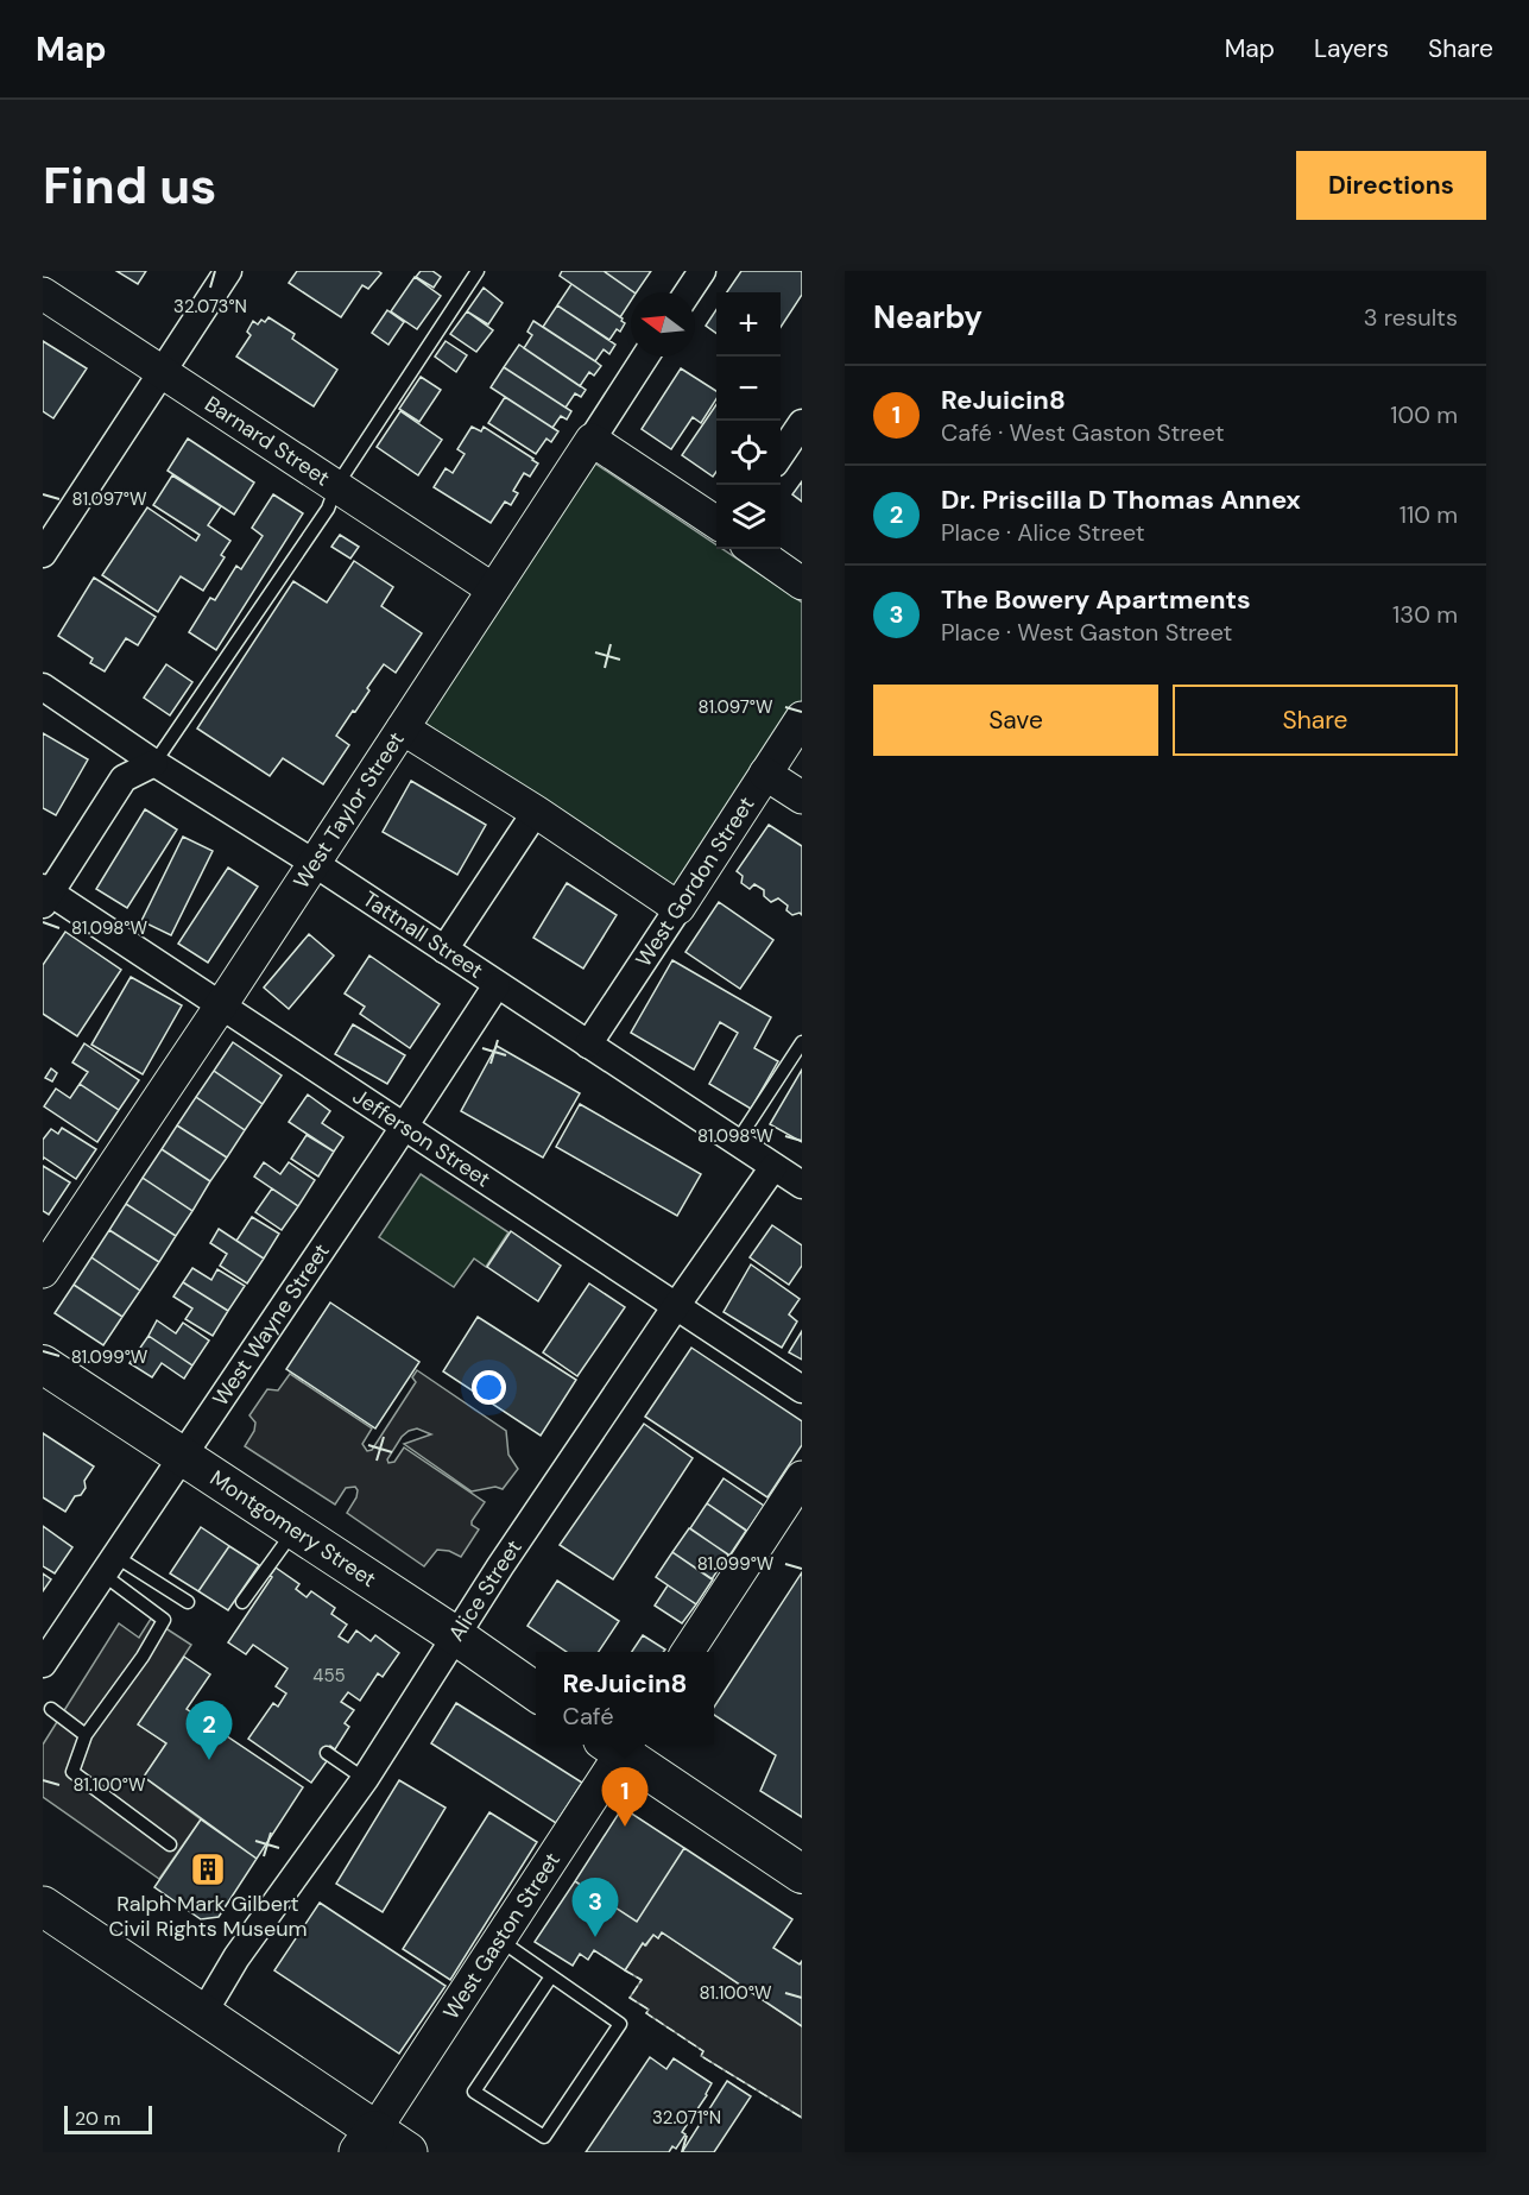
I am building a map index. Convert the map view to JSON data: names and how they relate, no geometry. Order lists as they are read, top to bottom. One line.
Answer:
{"streets":{"main road":["Montgomery Street"],"street":["Barnard Street","West Taylor Street","West Gordon Street","Tattnall Street","Jefferson Street","West Wayne Street","Alice Street","West Gaston Street"]},"crossings":[["Barnard Street","West Taylor Street"],["West Taylor Street","Tattnall Street"],["West Taylor Street","Jefferson Street"],["West Gordon Street","Tattnall Street"],["Tattnall Street","West Wayne Street"],["Tattnall Street","Alice Street"],["Jefferson Street","West Wayne Street"],["Jefferson Street","Alice Street"],["West Wayne Street","Montgomery Street"],["Montgomery Street","Alice Street"]],"places":{"building":["Ralph Mark Gilbert Civil Rights Museum"]},"house_numbers":["455"],"scale_bar":"20 m","north":"left","page":{"header":"Map","nav":["Map","Layers","Share"],"buttons":["Directions",["Save","Share"]],"title":"Find us","heading":["Nearby","3 results"],"map_buttons":["+","−"],"list":[{"mark":"1","name":"ReJuicin8","note":"Café · West Gaston Street","value":"100 m"},{"mark":"2","name":"Dr. Priscilla D Thomas Annex","note":"Place · Alice Street","value":"110 m"},{"mark":"3","name":"The Bowery Apartments","note":"Place · West Gaston Street","value":"130 m"}],"popup":["ReJuicin8","Café"],"pins":["2","1","3"],"scale":"20 m"},"coordinates":["32.073°N","81.097°W","81.098°W","81.099°W","81.100°W","32.071°N"]}
